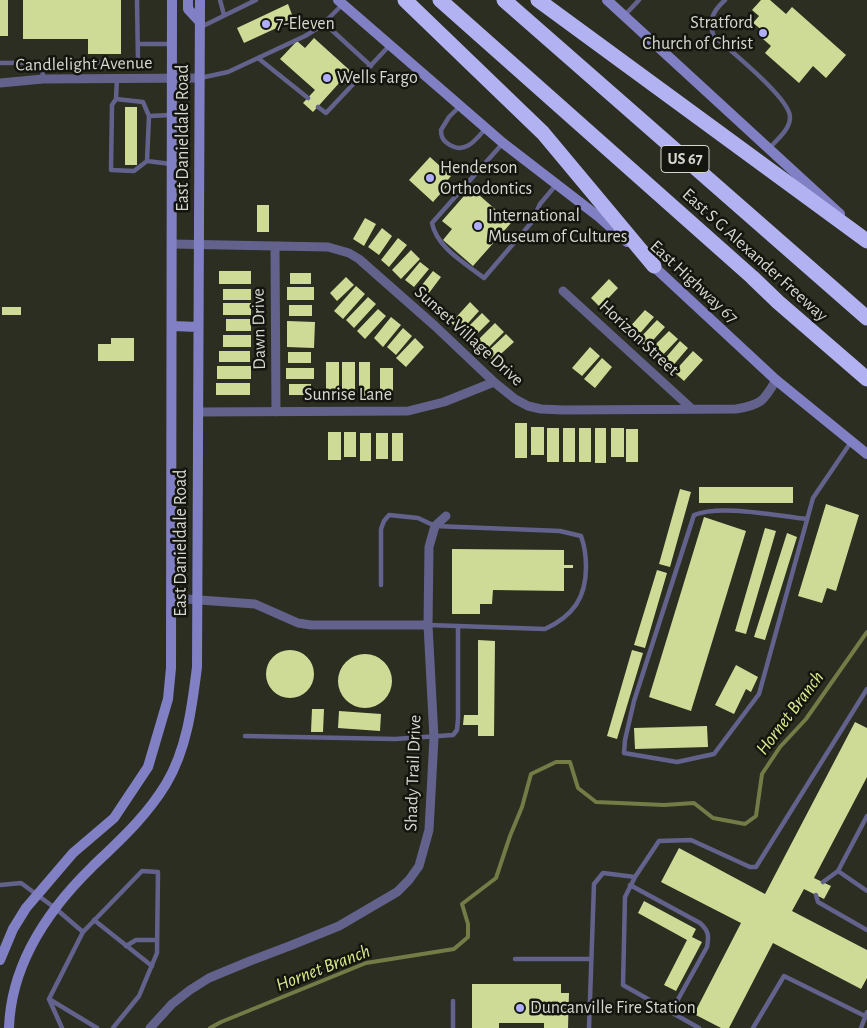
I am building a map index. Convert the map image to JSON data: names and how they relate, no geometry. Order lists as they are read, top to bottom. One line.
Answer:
{"streets":{"highway":["US 67","East S G Alexander Freeway"],"main road":["East Danieldale Road","East Highway 67"],"street":["Candlelight Avenue","Dawn Drive","Sunset Village Drive","Horizon Street","Sunrise Lane","Shady Trail Drive"]},"crossings":[["Candlelight Avenue","East Danieldale Road"],["East Danieldale Road","Sunset Village Drive"],["East Danieldale Road","Sunrise Lane"],["East Highway 67","Sunset Village Drive"],["Dawn Drive","Sunset Village Drive"],["Dawn Drive","Sunrise Lane"],["Sunset Village Drive","Horizon Street"],["Sunset Village Drive","Sunrise Lane"]],"water":["Hornet Branch"],"places":["7-Eleven","Stratford Church of Christ","Wells Fargo","Henderson Orthodontics","International Museum of Cultures","Duncanville Fire Station"]}
